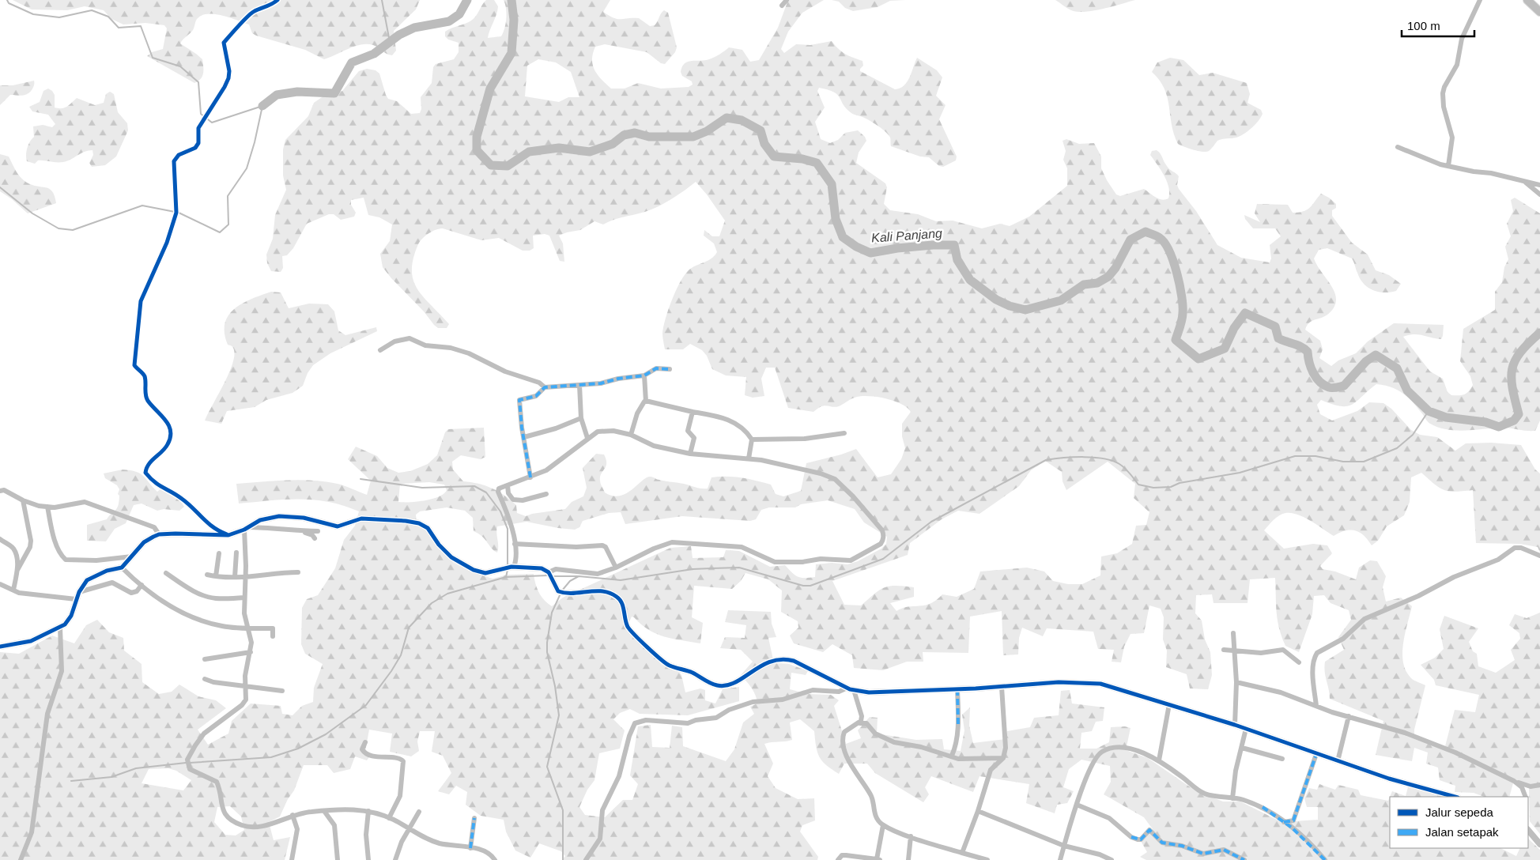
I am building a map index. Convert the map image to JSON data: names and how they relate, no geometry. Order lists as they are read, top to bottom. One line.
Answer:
{"water":["Kali Panjang"],"legend":["Jalur sepeda","Jalan setapak"],"scale_bar":"100 m"}
